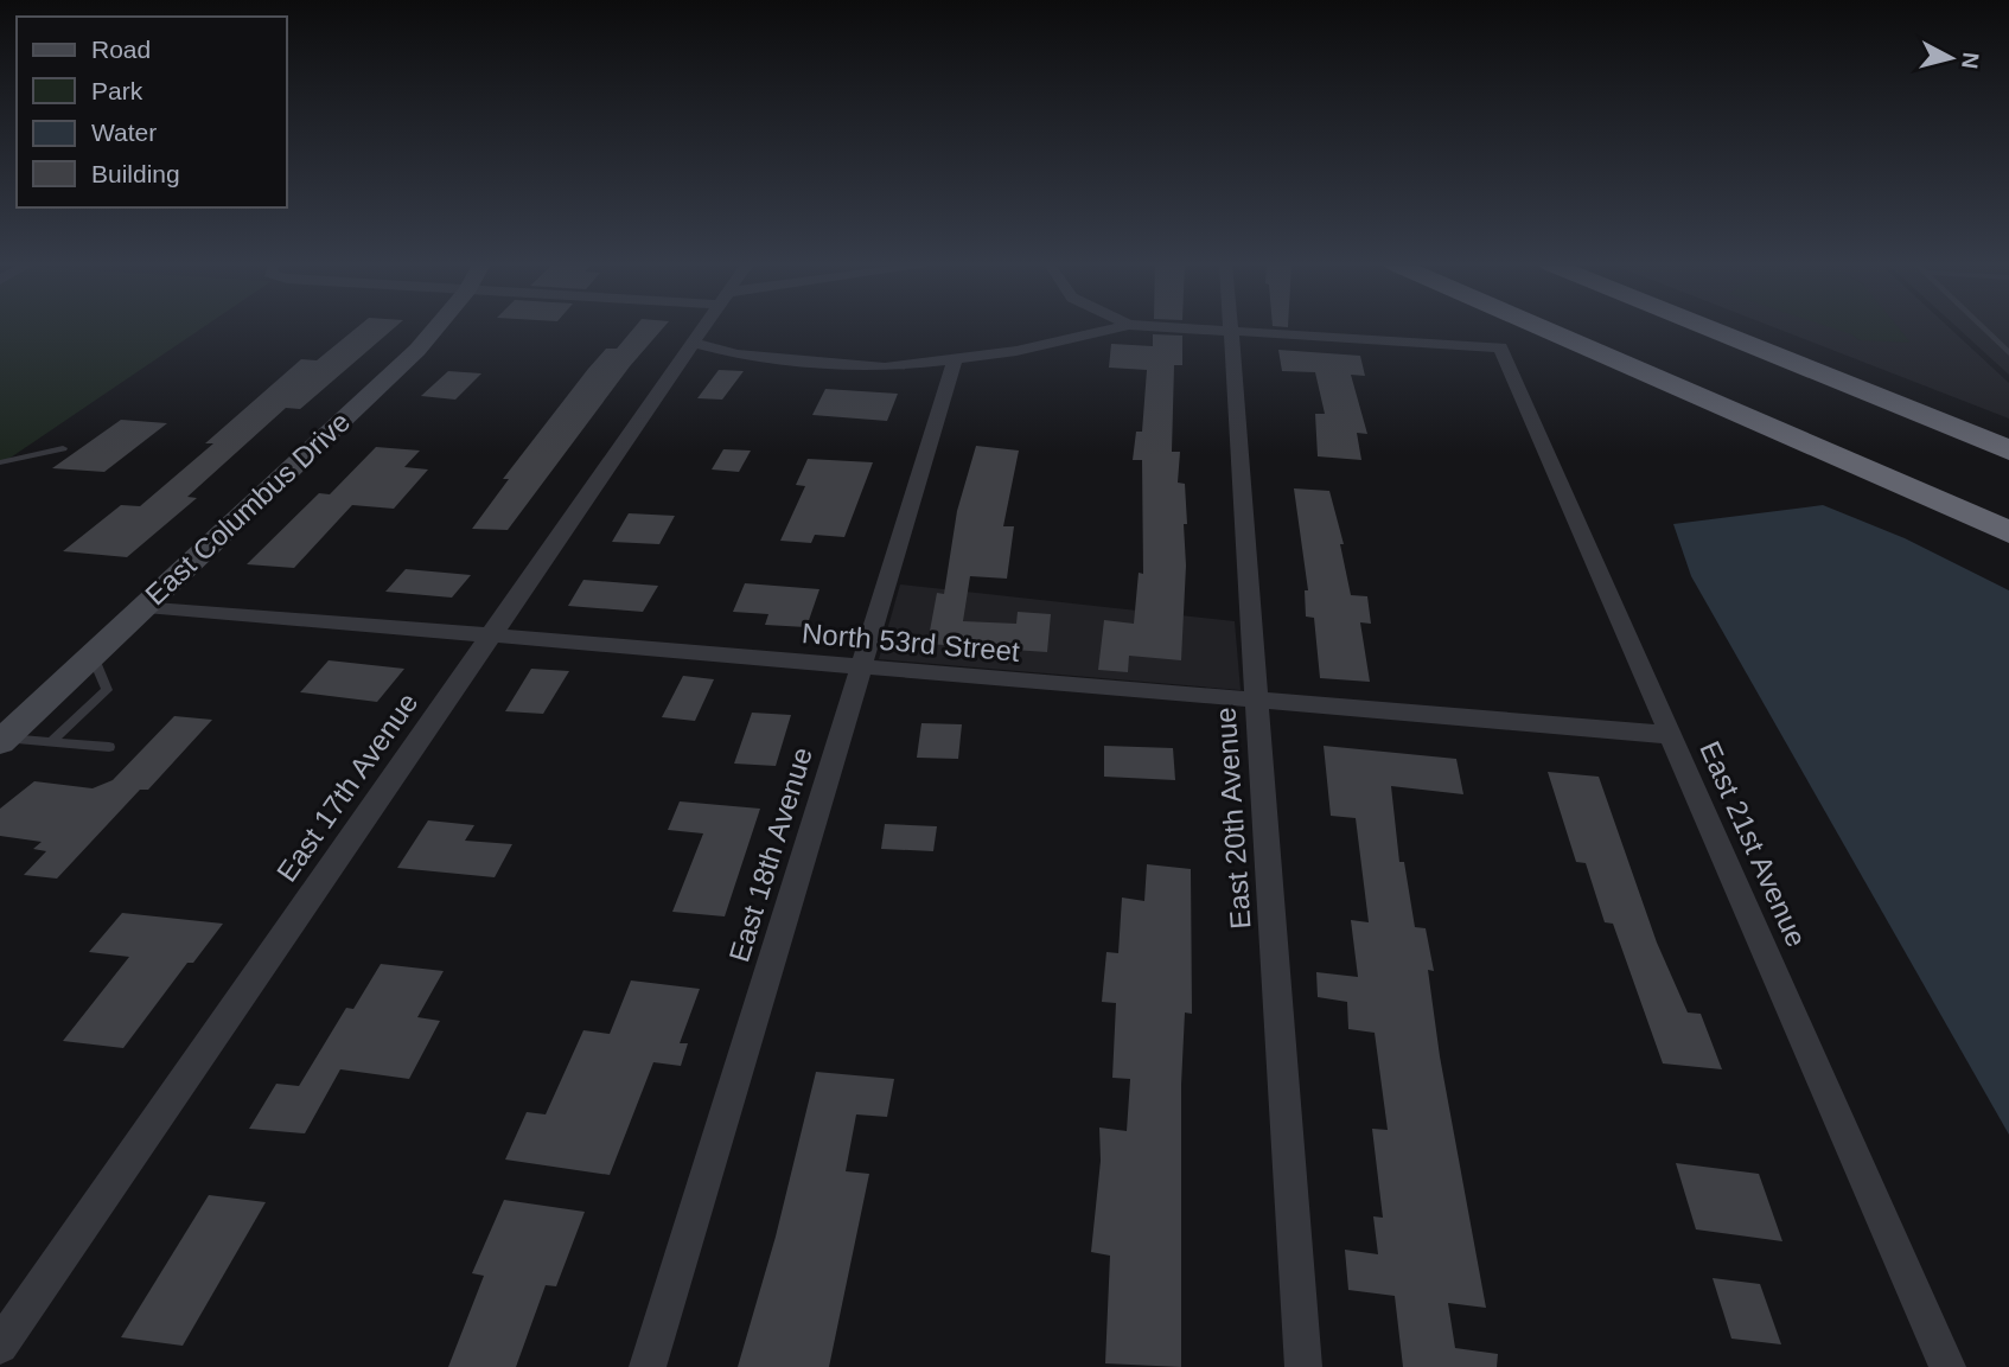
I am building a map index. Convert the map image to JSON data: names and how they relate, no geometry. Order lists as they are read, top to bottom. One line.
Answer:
{"streets":{"main road":["East Columbus Drive"],"street":["North 53rd Street","East 17th Avenue","East 20th Avenue","East 21st Avenue","East 18th Avenue"]},"crossings":[["East Columbus Drive","North 53rd Street"],["North 53rd Street","East 17th Avenue"],["North 53rd Street","East 20th Avenue"],["North 53rd Street","East 21st Avenue"],["North 53rd Street","East 18th Avenue"],["East 20th Avenue","East 21st Avenue"]],"legend":["Road","Park","Water","Building"],"north":"right"}
